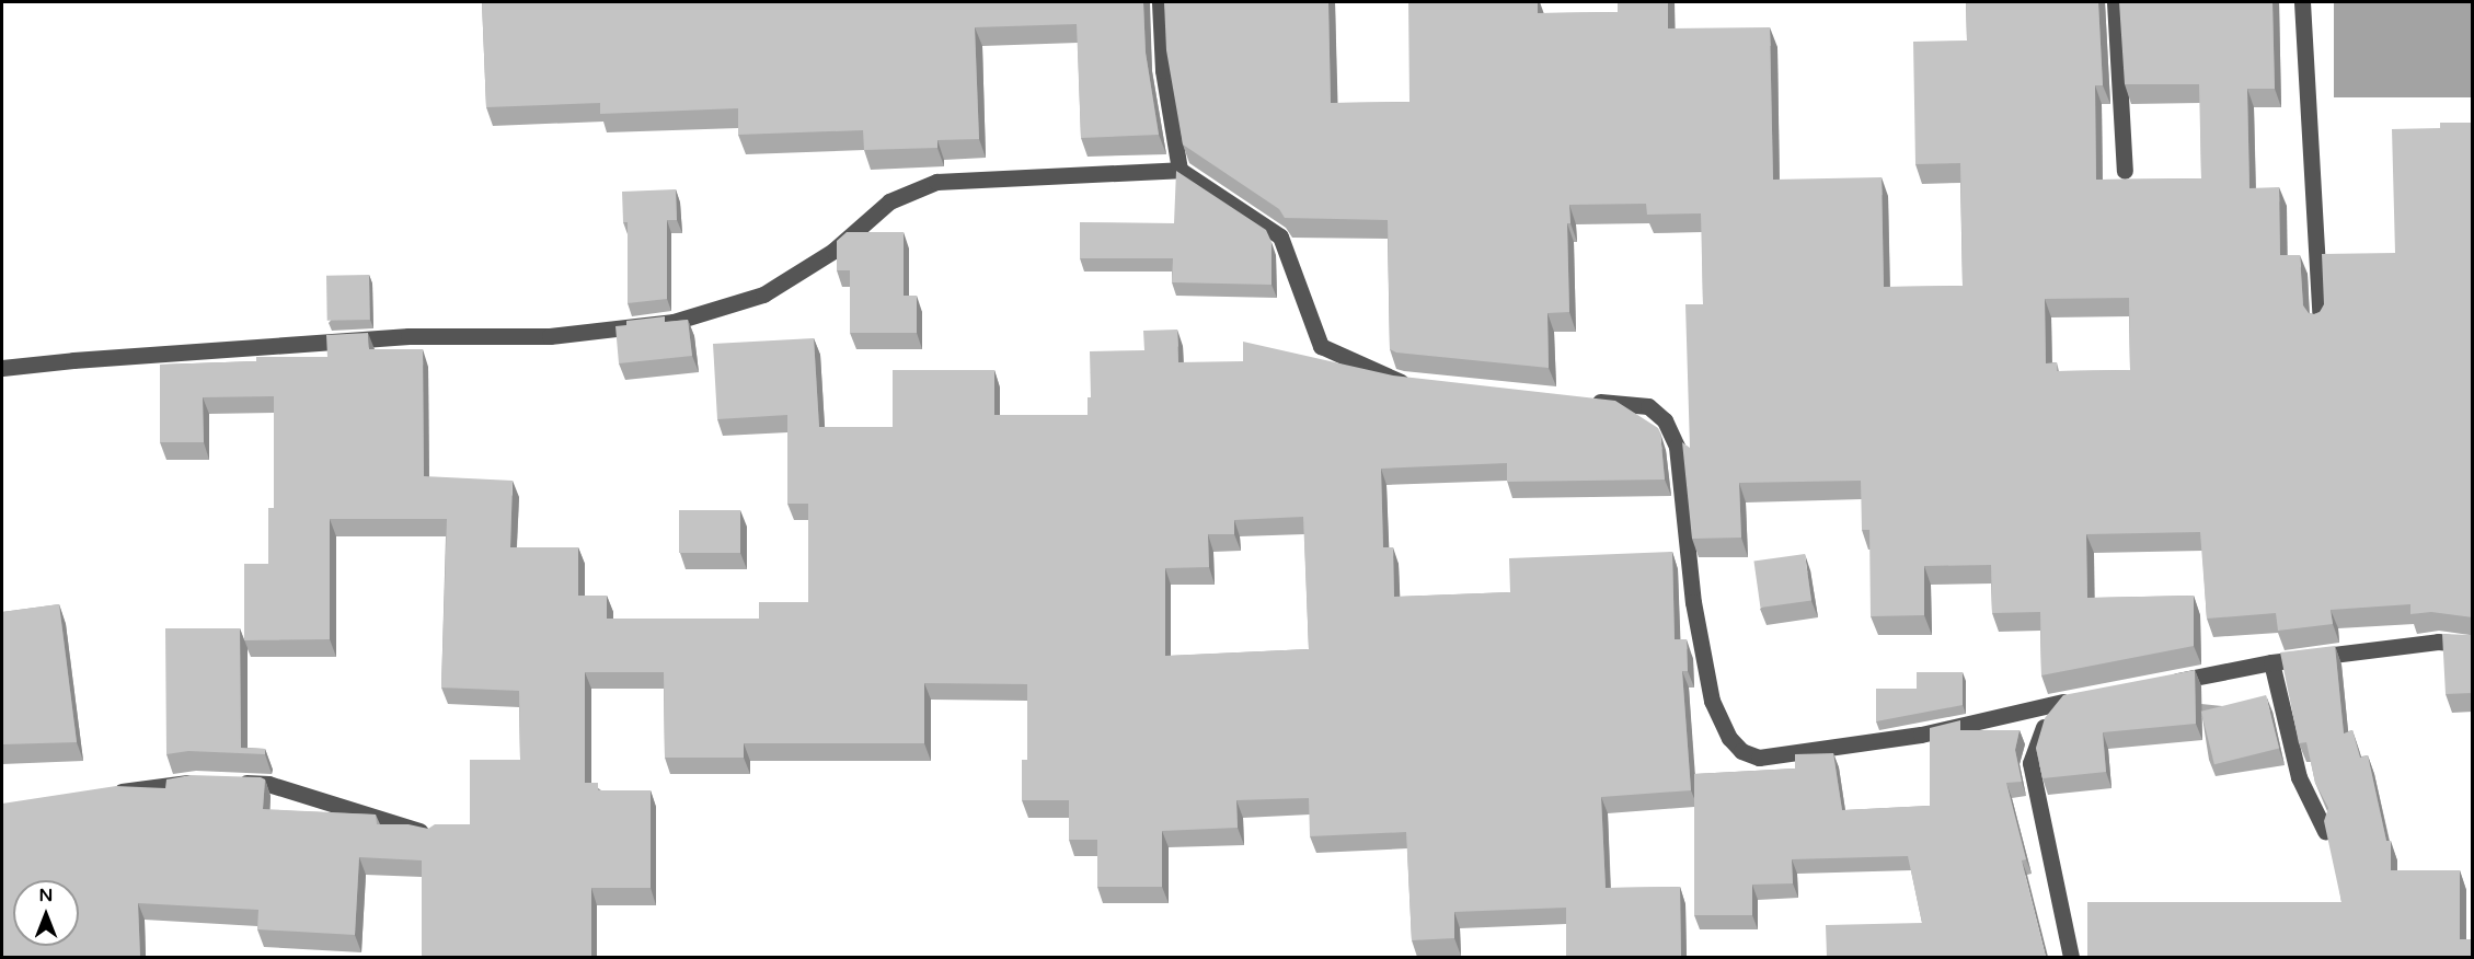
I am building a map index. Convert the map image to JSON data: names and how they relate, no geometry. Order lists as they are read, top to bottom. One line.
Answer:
{"north":"top"}
